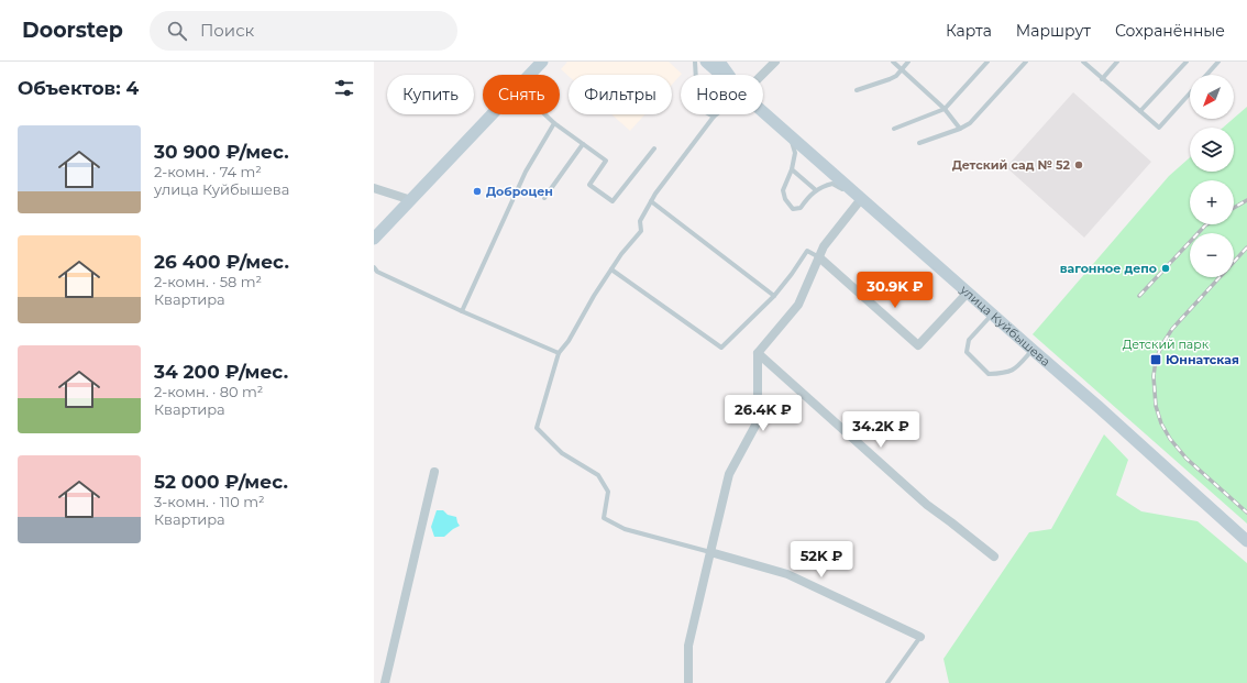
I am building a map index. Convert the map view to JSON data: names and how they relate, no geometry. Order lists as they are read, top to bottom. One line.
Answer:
{"streets":{"main road":["улица Куйбышева"]},"parks":["Детский парк"],"places":{"other":["Детский сад № 52","Доброцен","вагонное депо"],"transit":["Юннатская"]},"north":"bottom left","page":{"header":"Doorstep","search":"Поиск","nav":["Карта","Маршрут","Сохранённые"],"heading":"Объектов: 4","map_buttons":["+","−"],"chip":["Купить","Снять","Фильтры","Новое"],"list":[{"name":"30 900 ₽/мес.","note":"2-комн. · 74 m² · улица Куйбышева"},{"name":"26 400 ₽/мес.","note":"2-комн. · 58 m² · Квартира"},{"name":"34 200 ₽/мес.","note":"2-комн. · 80 m² · Квартира"},{"name":"52 000 ₽/мес.","note":"3-комн. · 110 m² · Квартира"}],"price":["30.9K ₽","26.4K ₽","34.2K ₽","52K ₽"]}}
